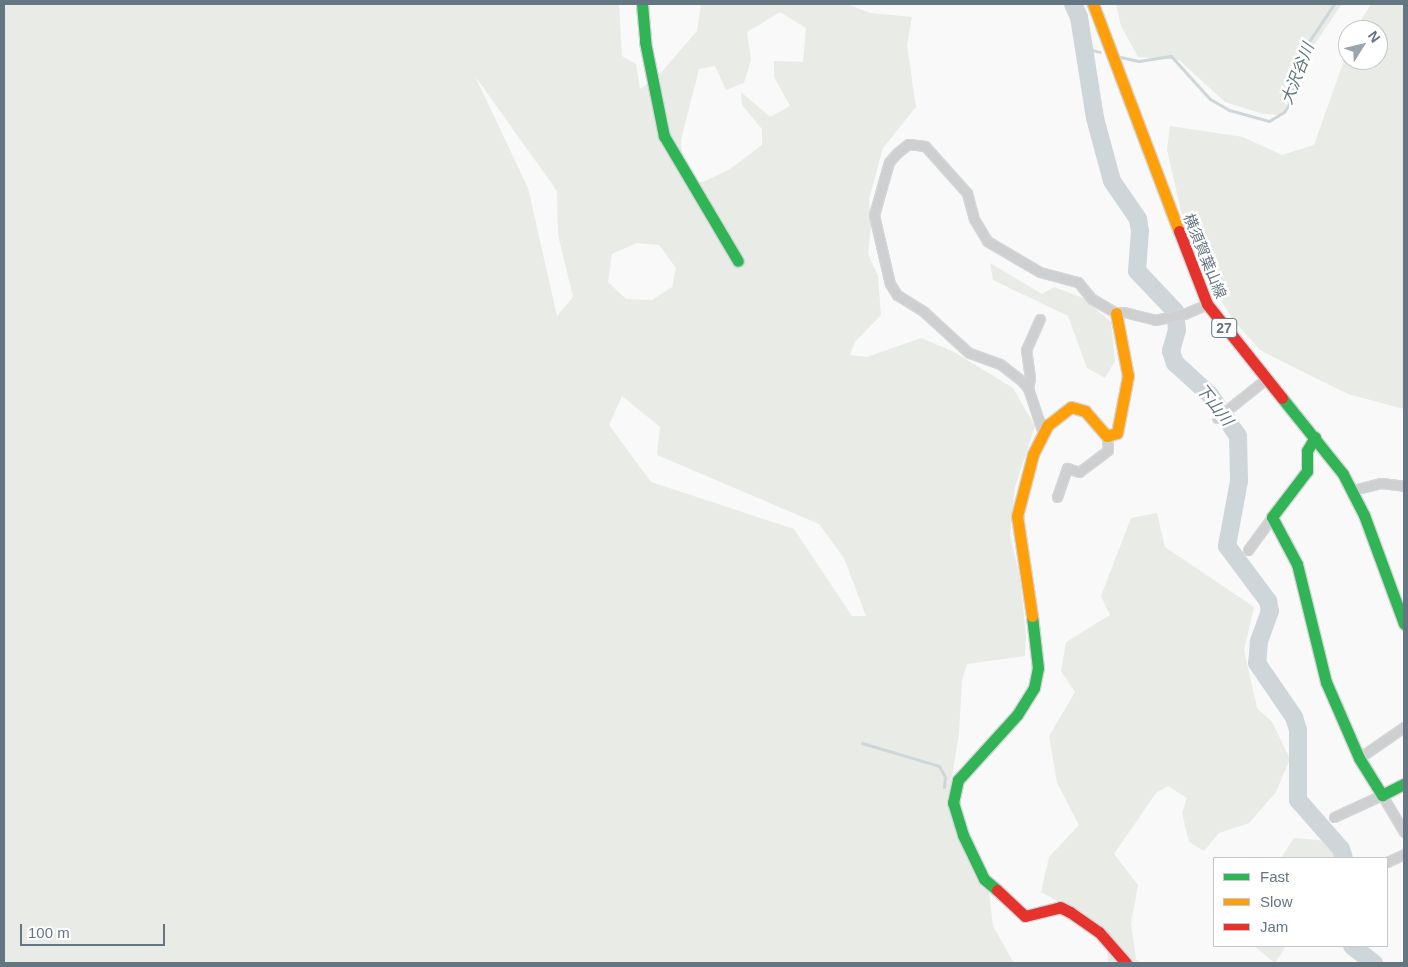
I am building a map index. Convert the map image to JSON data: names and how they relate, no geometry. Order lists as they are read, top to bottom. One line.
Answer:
{"streets":{"street":["横須賀葉山線","27"]},"water":["大沢谷川","下山川"],"legend":["Fast","Slow","Jam"],"scale_bar":"100 m","north":"top right"}
